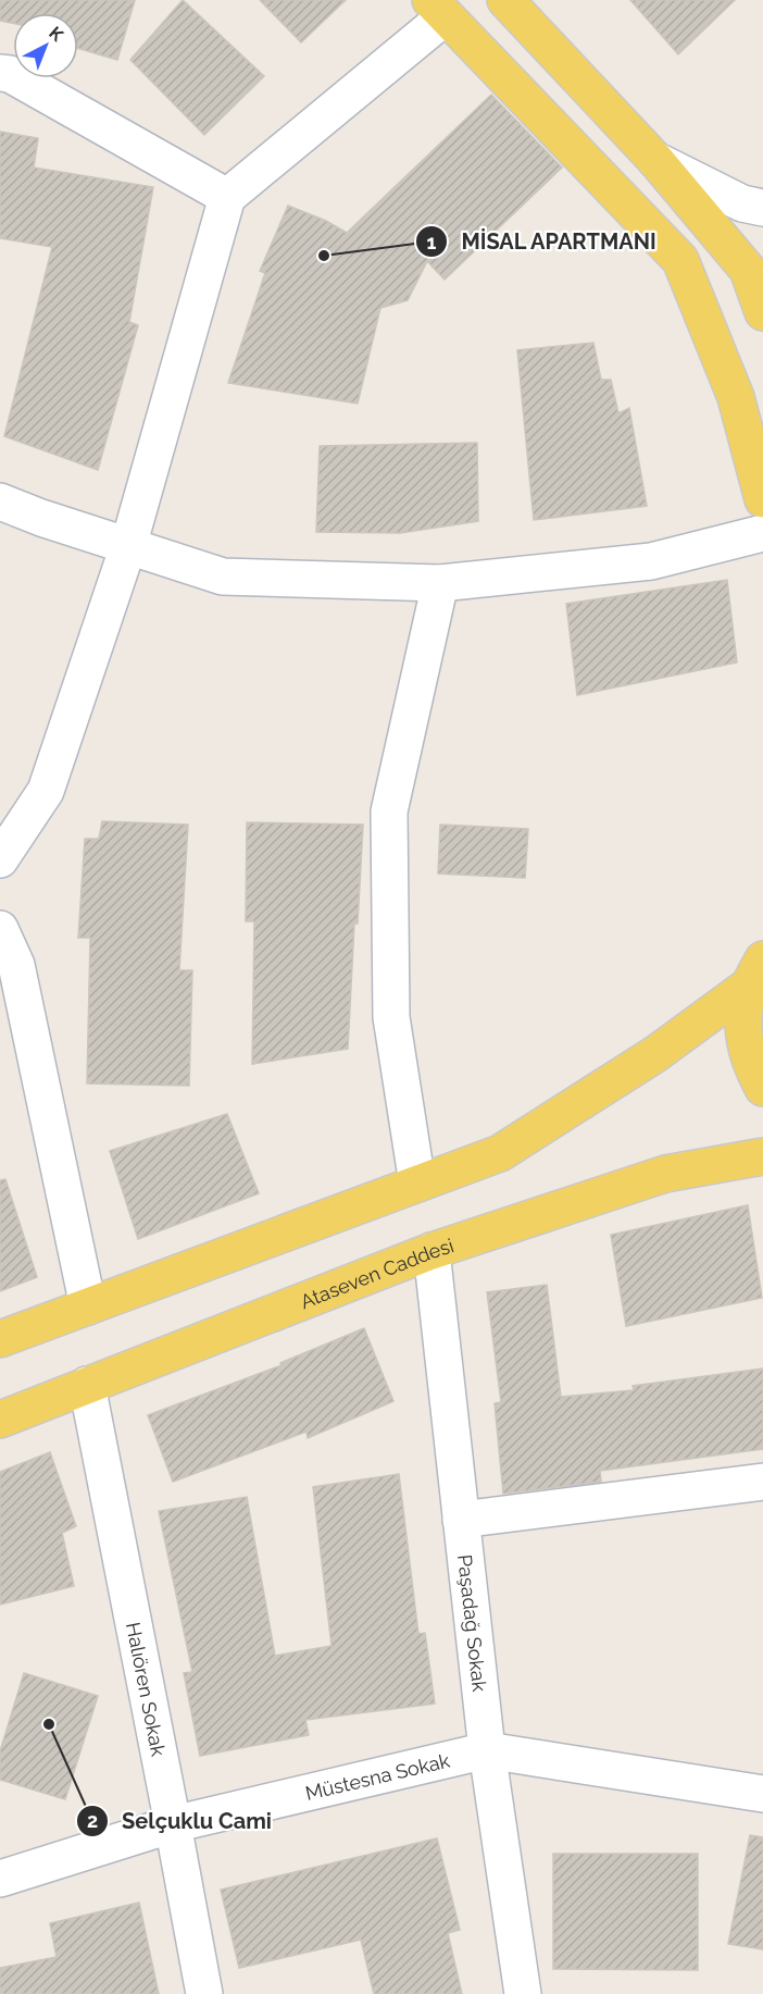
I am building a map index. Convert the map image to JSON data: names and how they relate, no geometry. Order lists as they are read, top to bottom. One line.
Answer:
{"streets":{"main road":["Ataseven Caddesi"],"street":["Paşadağ Sokak","Halıören Sokak","Müstesna Sokak"]},"crossings":[["Ataseven Caddesi","Paşadağ Sokak"],["Ataseven Caddesi","Halıören Sokak"],["Paşadağ Sokak","Müstesna Sokak"],["Halıören Sokak","Müstesna Sokak"]],"places":["MİSAL APARTMANI","Selçuklu Cami"],"north":"top right"}
